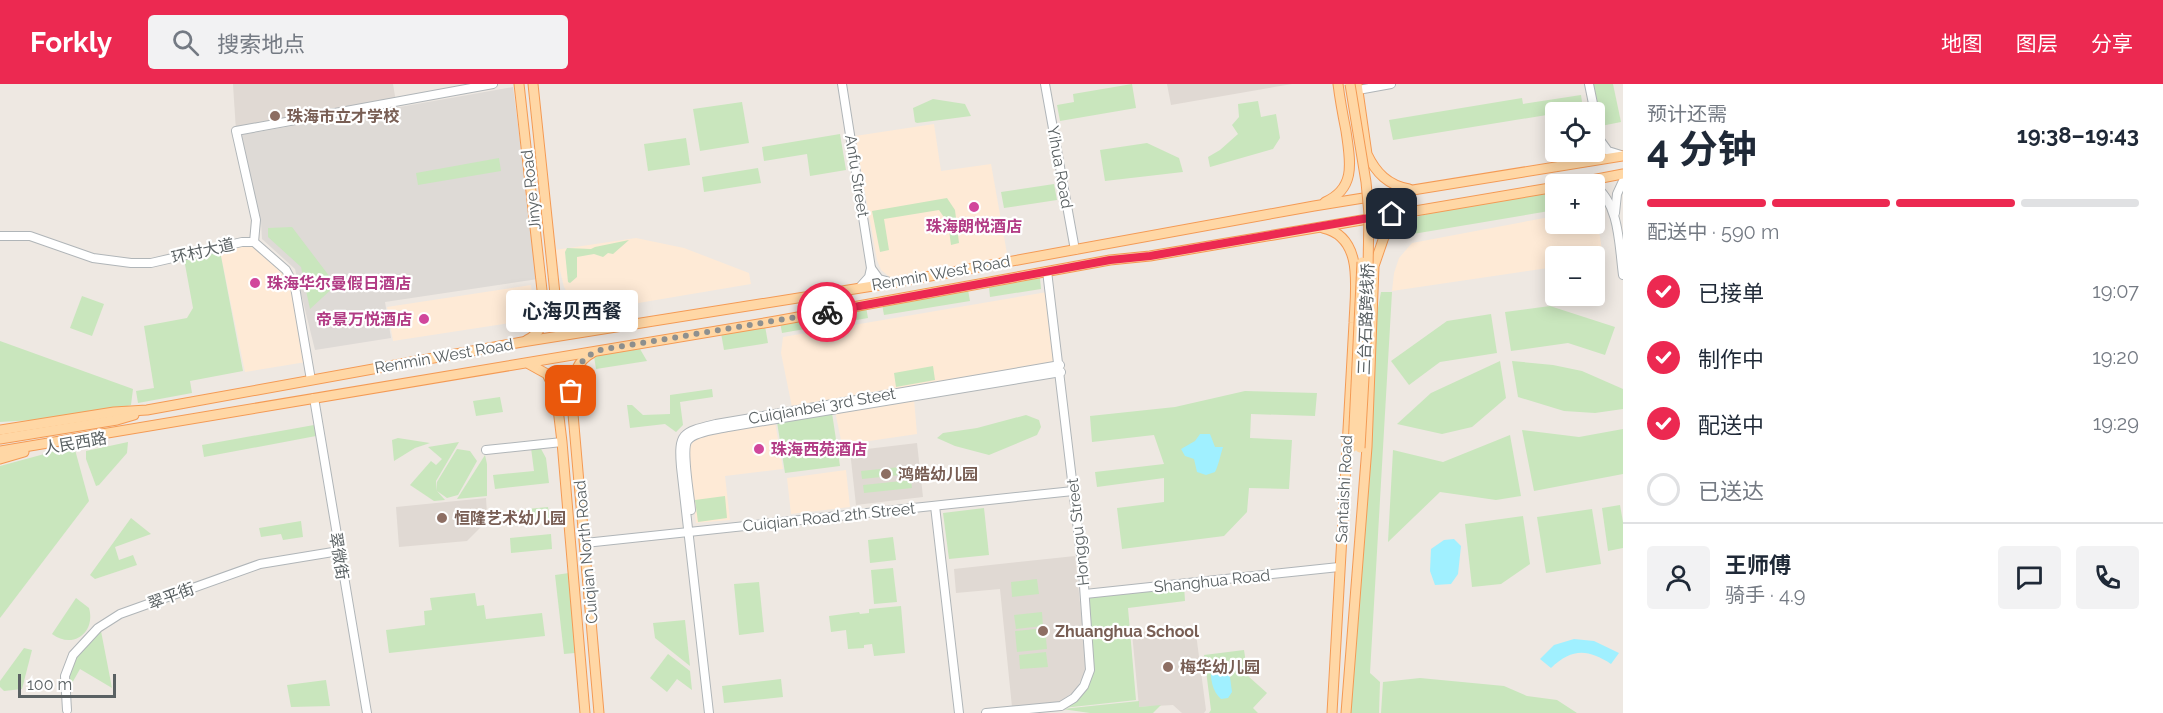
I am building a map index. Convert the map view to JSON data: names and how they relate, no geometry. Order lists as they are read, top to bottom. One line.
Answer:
{"streets":{"main road":["Jinye Road","Renmin West Road","三台石路跨线桥","人民西路","Santaishi Road","Cuiqian North Road"],"street":["Yihua Road","Anfu Street","环村大道","Cuiqian Road 2th Street","Honggu Street","翠微街","Shanghua Road","翠平街"]},"crossings":[["Yihua Road","Renmin West Road"],["Jinye Road","Renmin West Road"],["环村大道","Renmin West Road"],["Renmin West Road","人民西路"],["Renmin West Road","Santaishi Road"],["Renmin West Road","Honggu Street"],["Renmin West Road","Cuiqian North Road"],["Renmin West Road","翠微街"],["Santaishi Road","Shanghua Road"],["Cuiqian Road 2th Street","Honggu Street"],["Cuiqian Road 2th Street","Cuiqian North Road"],["Honggu Street","Shanghua Road"],["翠微街","翠平街"]],"places":["珠海市立才学校","珠海朗悦酒店","珠海华尔曼假日酒店","帝景万悦酒店","心海贝西餐","珠海西苑酒店","鸿皓幼儿园","恒隆艺术幼儿园","Zhuanghua School","梅华幼儿园"],"scale_bar":"100 m","page":{"header":"Forkly","search":"搜索地点","nav":["地图","图层","分享"],"heading":["4 分钟","预计还需","19:38–19:43"],"panel":["王师傅","骑手 · 4.9"],"map_buttons":["+","−"],"bar":"配送中 · 590 m","list":[["已接单","19:07"],["制作中","19:20"],["配送中","19:29"],"已送达"],"bubble":"心海贝西餐","scale":"100 m"}}
